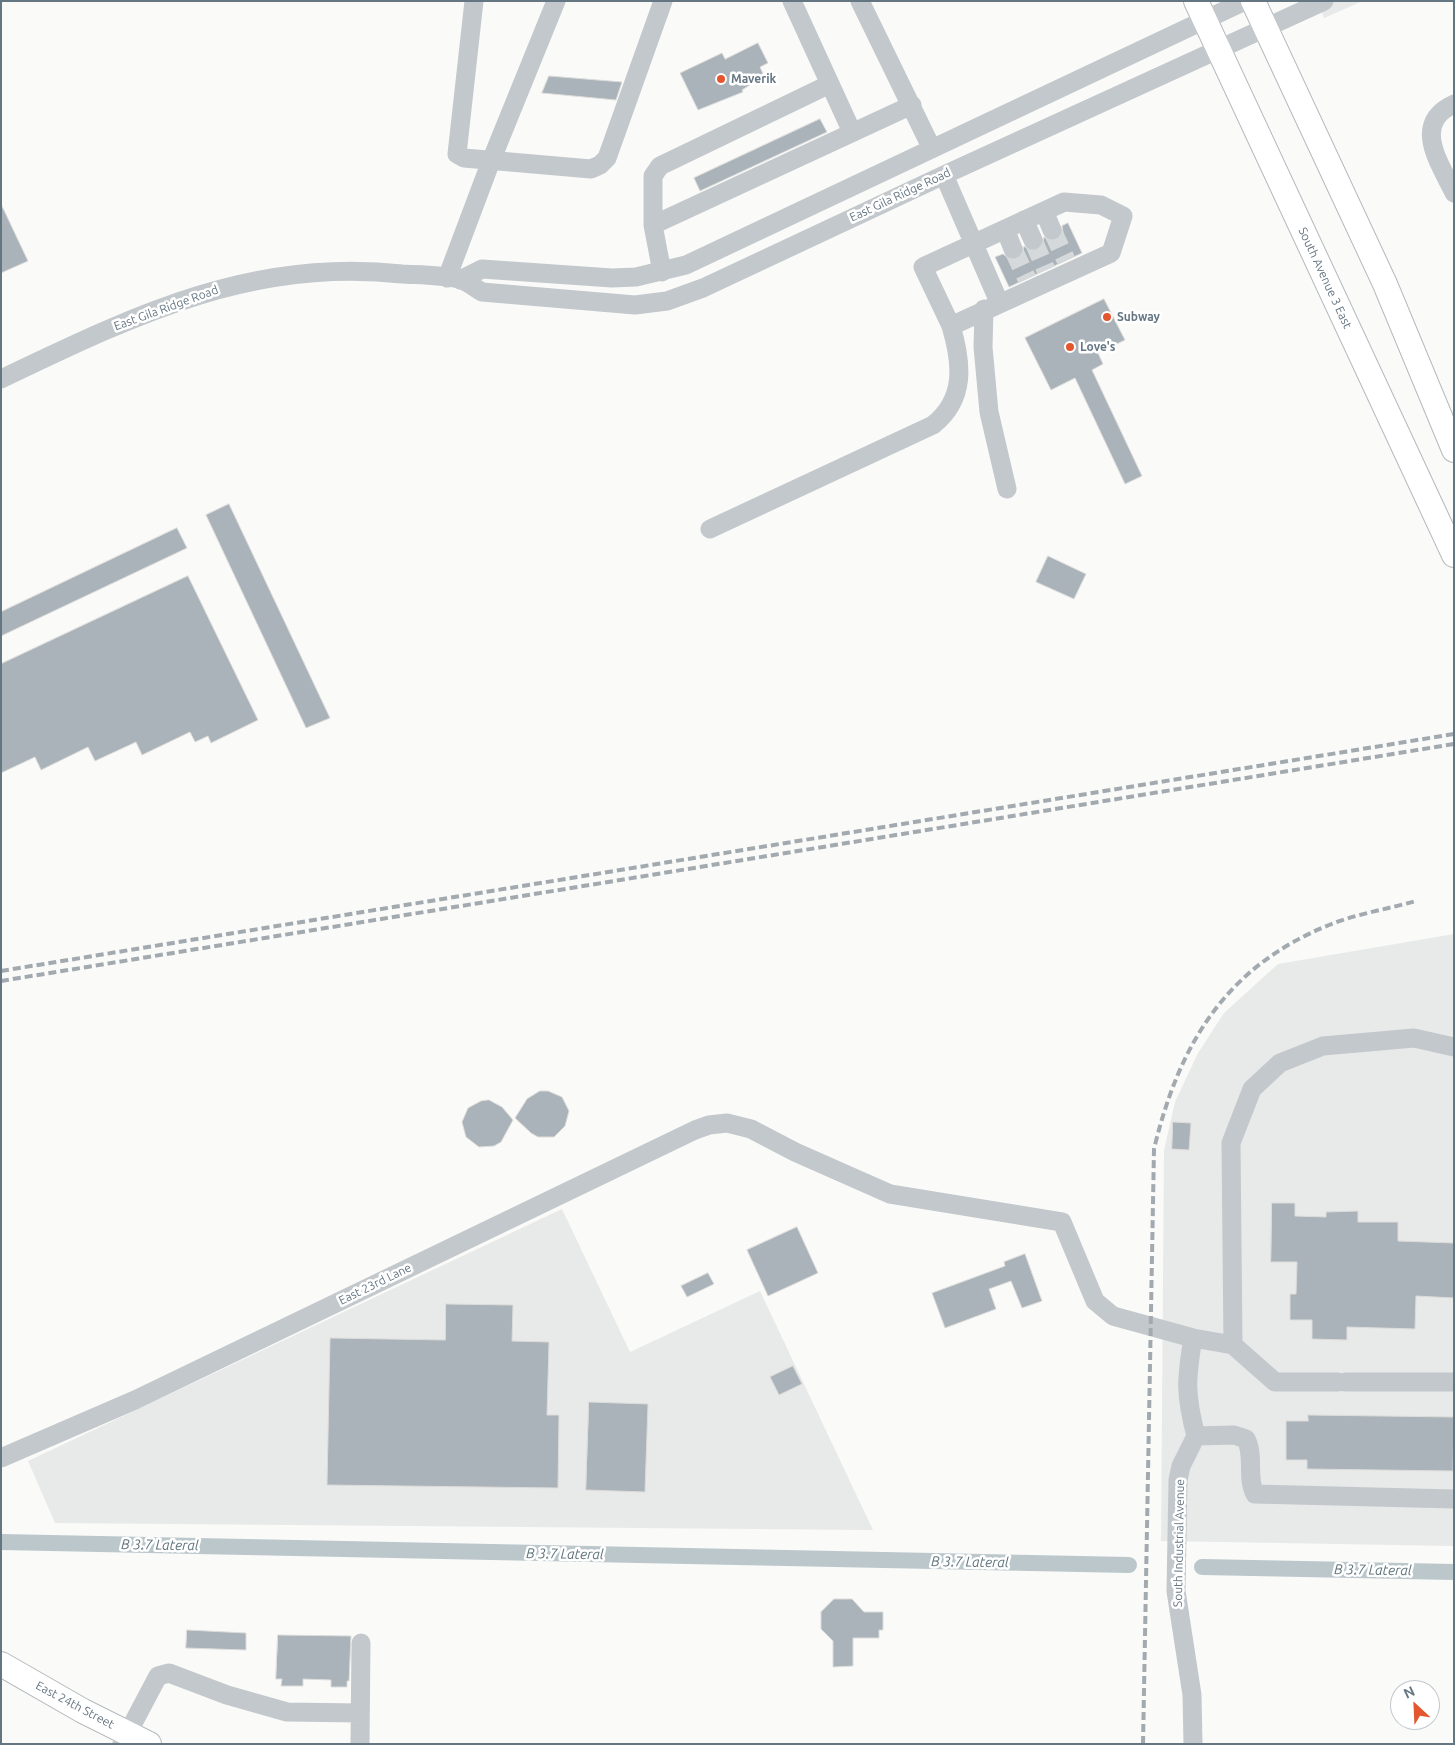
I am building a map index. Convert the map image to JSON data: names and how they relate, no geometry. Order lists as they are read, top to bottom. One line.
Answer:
{"streets":{"main road":["South Avenue 3 East","East 24th Street"],"street":["East Gila Ridge Road","East 23rd Lane","South Industrial Avenue"]},"crossings":[["East Gila Ridge Road","South Avenue 3 East"]],"water":["B 3.7 Lateral"],"places":["Maverik","Subway","Love's"],"north":"top left"}
